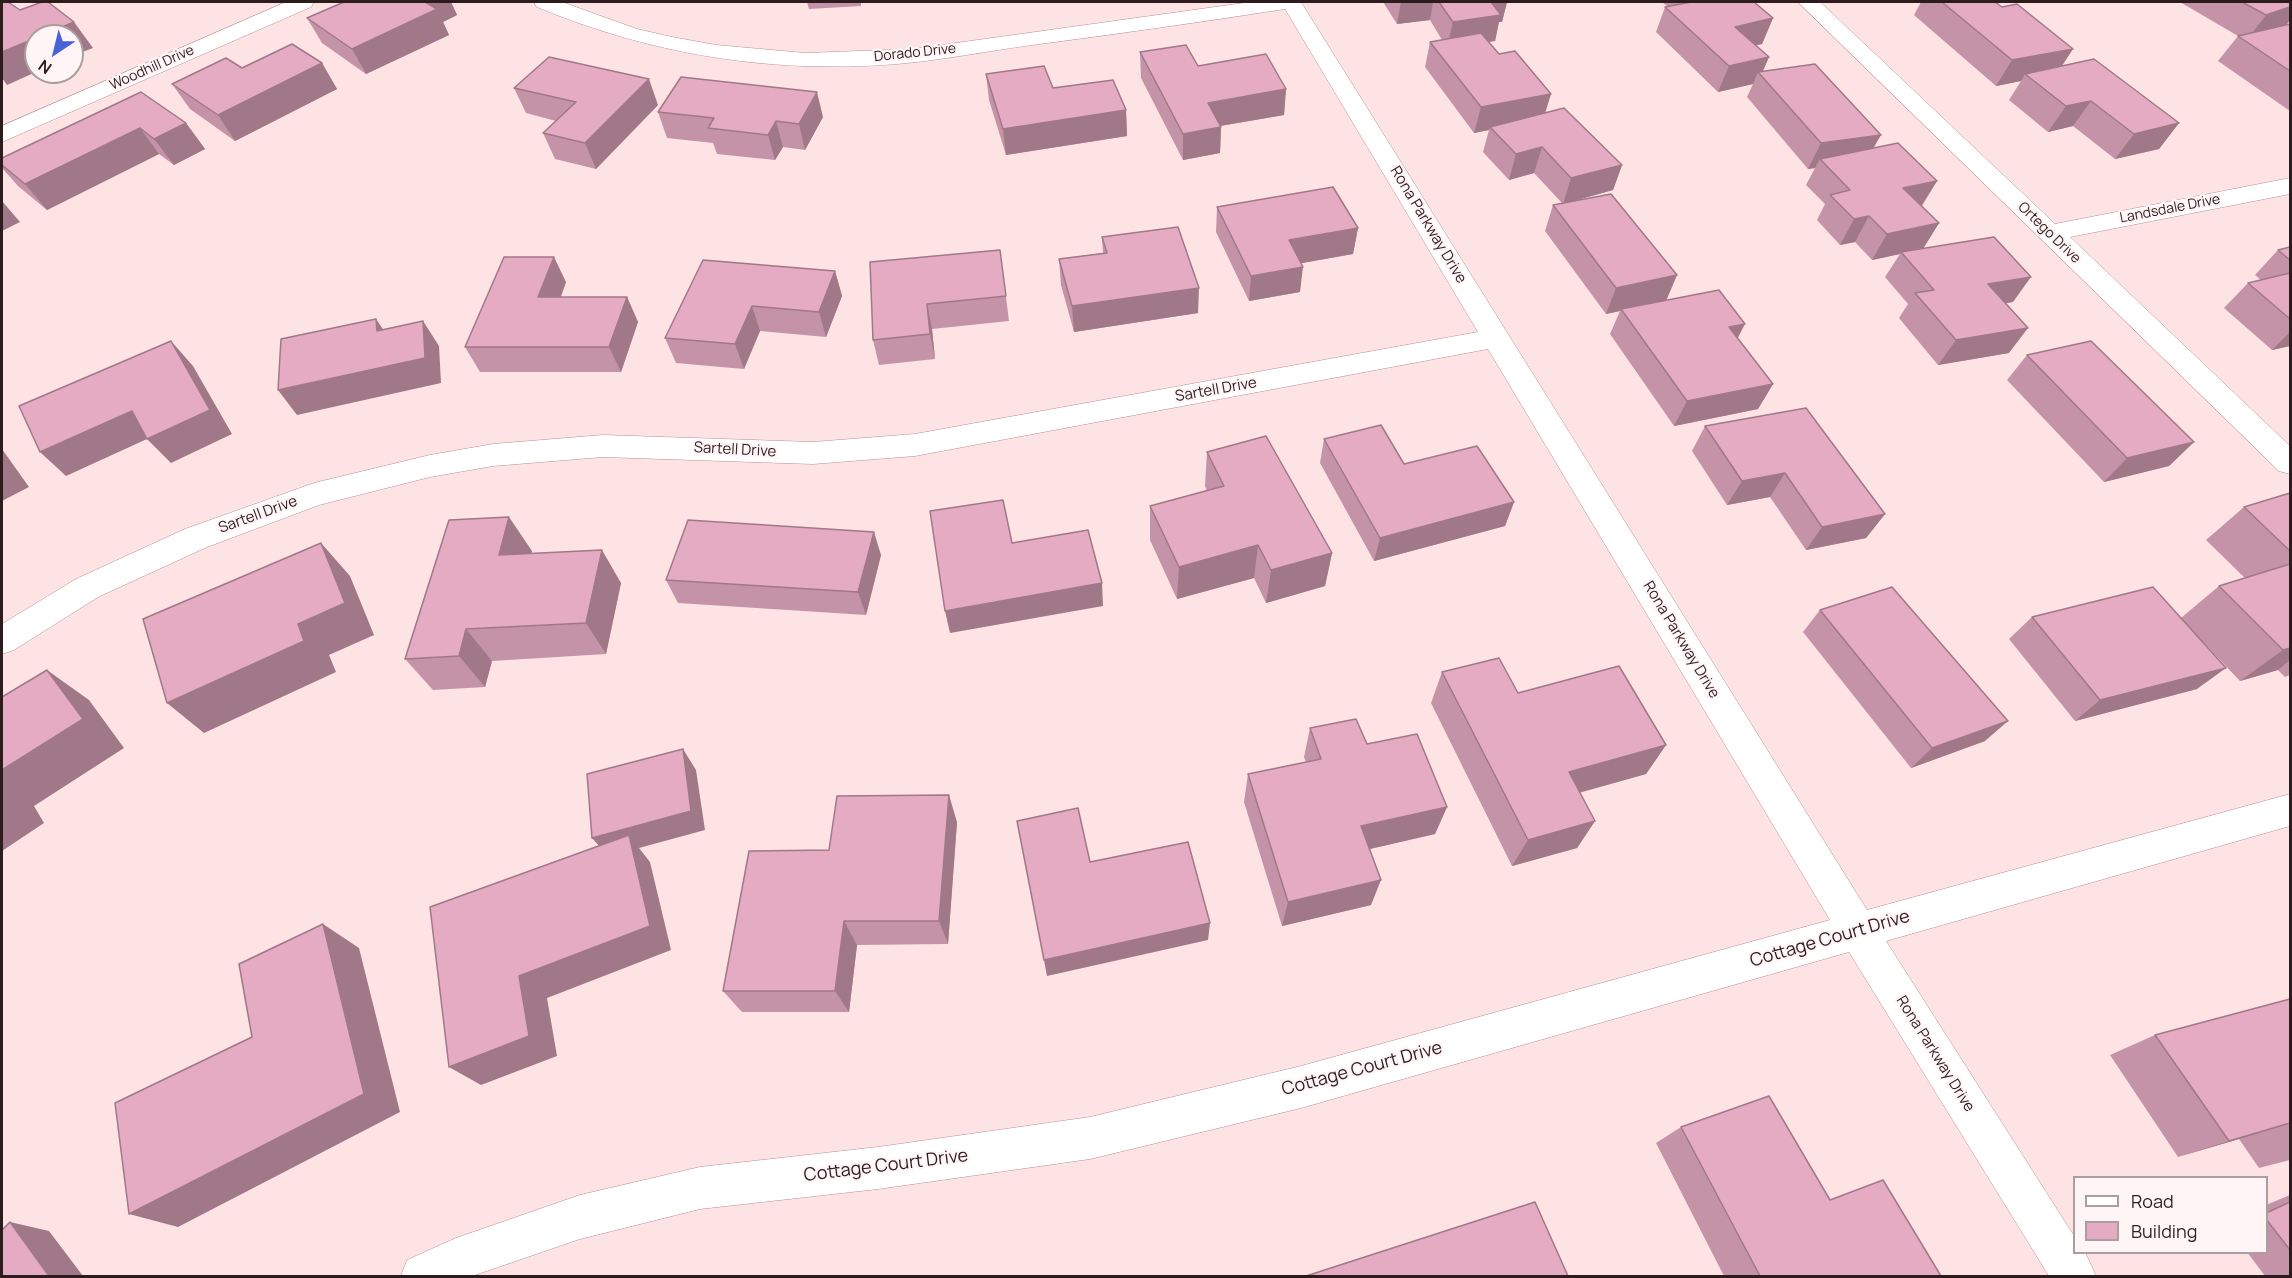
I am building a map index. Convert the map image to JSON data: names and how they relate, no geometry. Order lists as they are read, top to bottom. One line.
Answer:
{"streets":{"street":["Dorado Drive","Woodhill Drive","Landsdale Drive","Rona Parkway Drive","Ortego Drive","Sartell Drive","Cottage Court Drive"]},"crossings":[["Dorado Drive","Rona Parkway Drive"],["Landsdale Drive","Ortego Drive"],["Rona Parkway Drive","Sartell Drive"],["Rona Parkway Drive","Cottage Court Drive"]],"legend":["Road","Building"],"north":"bottom left"}
